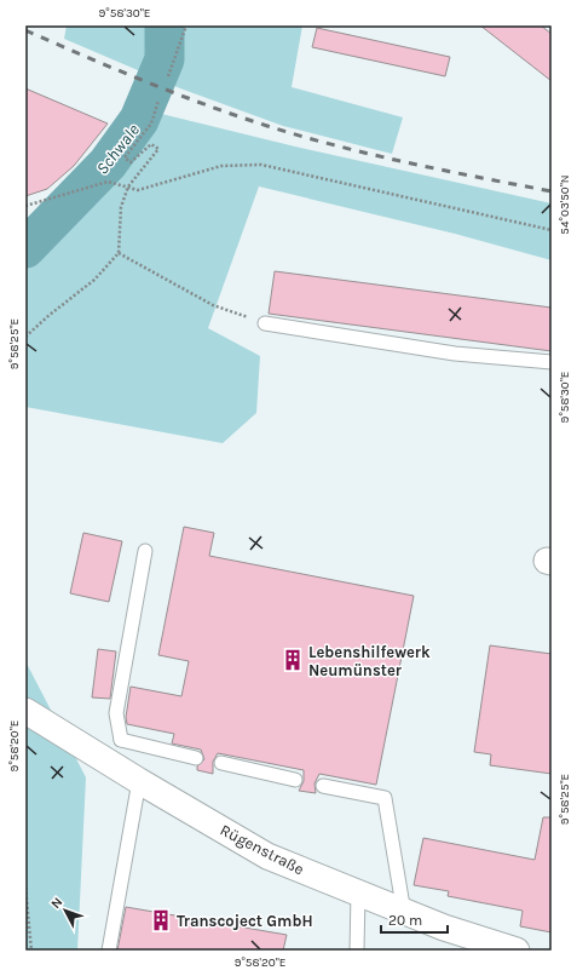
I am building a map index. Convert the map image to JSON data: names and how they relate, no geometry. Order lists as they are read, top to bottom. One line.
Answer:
{"streets":{"street":["Rügenstraße"]},"water":["Schwale"],"places":{"building":["Lebenshilfewerk Neumünster","Transcoject GmbH"]},"scale_bar":"20 m","north":"top left","coordinates":["9°58'30\"E","54°03'50\"N","9°58'25\"E","9°58'20\"E"]}
